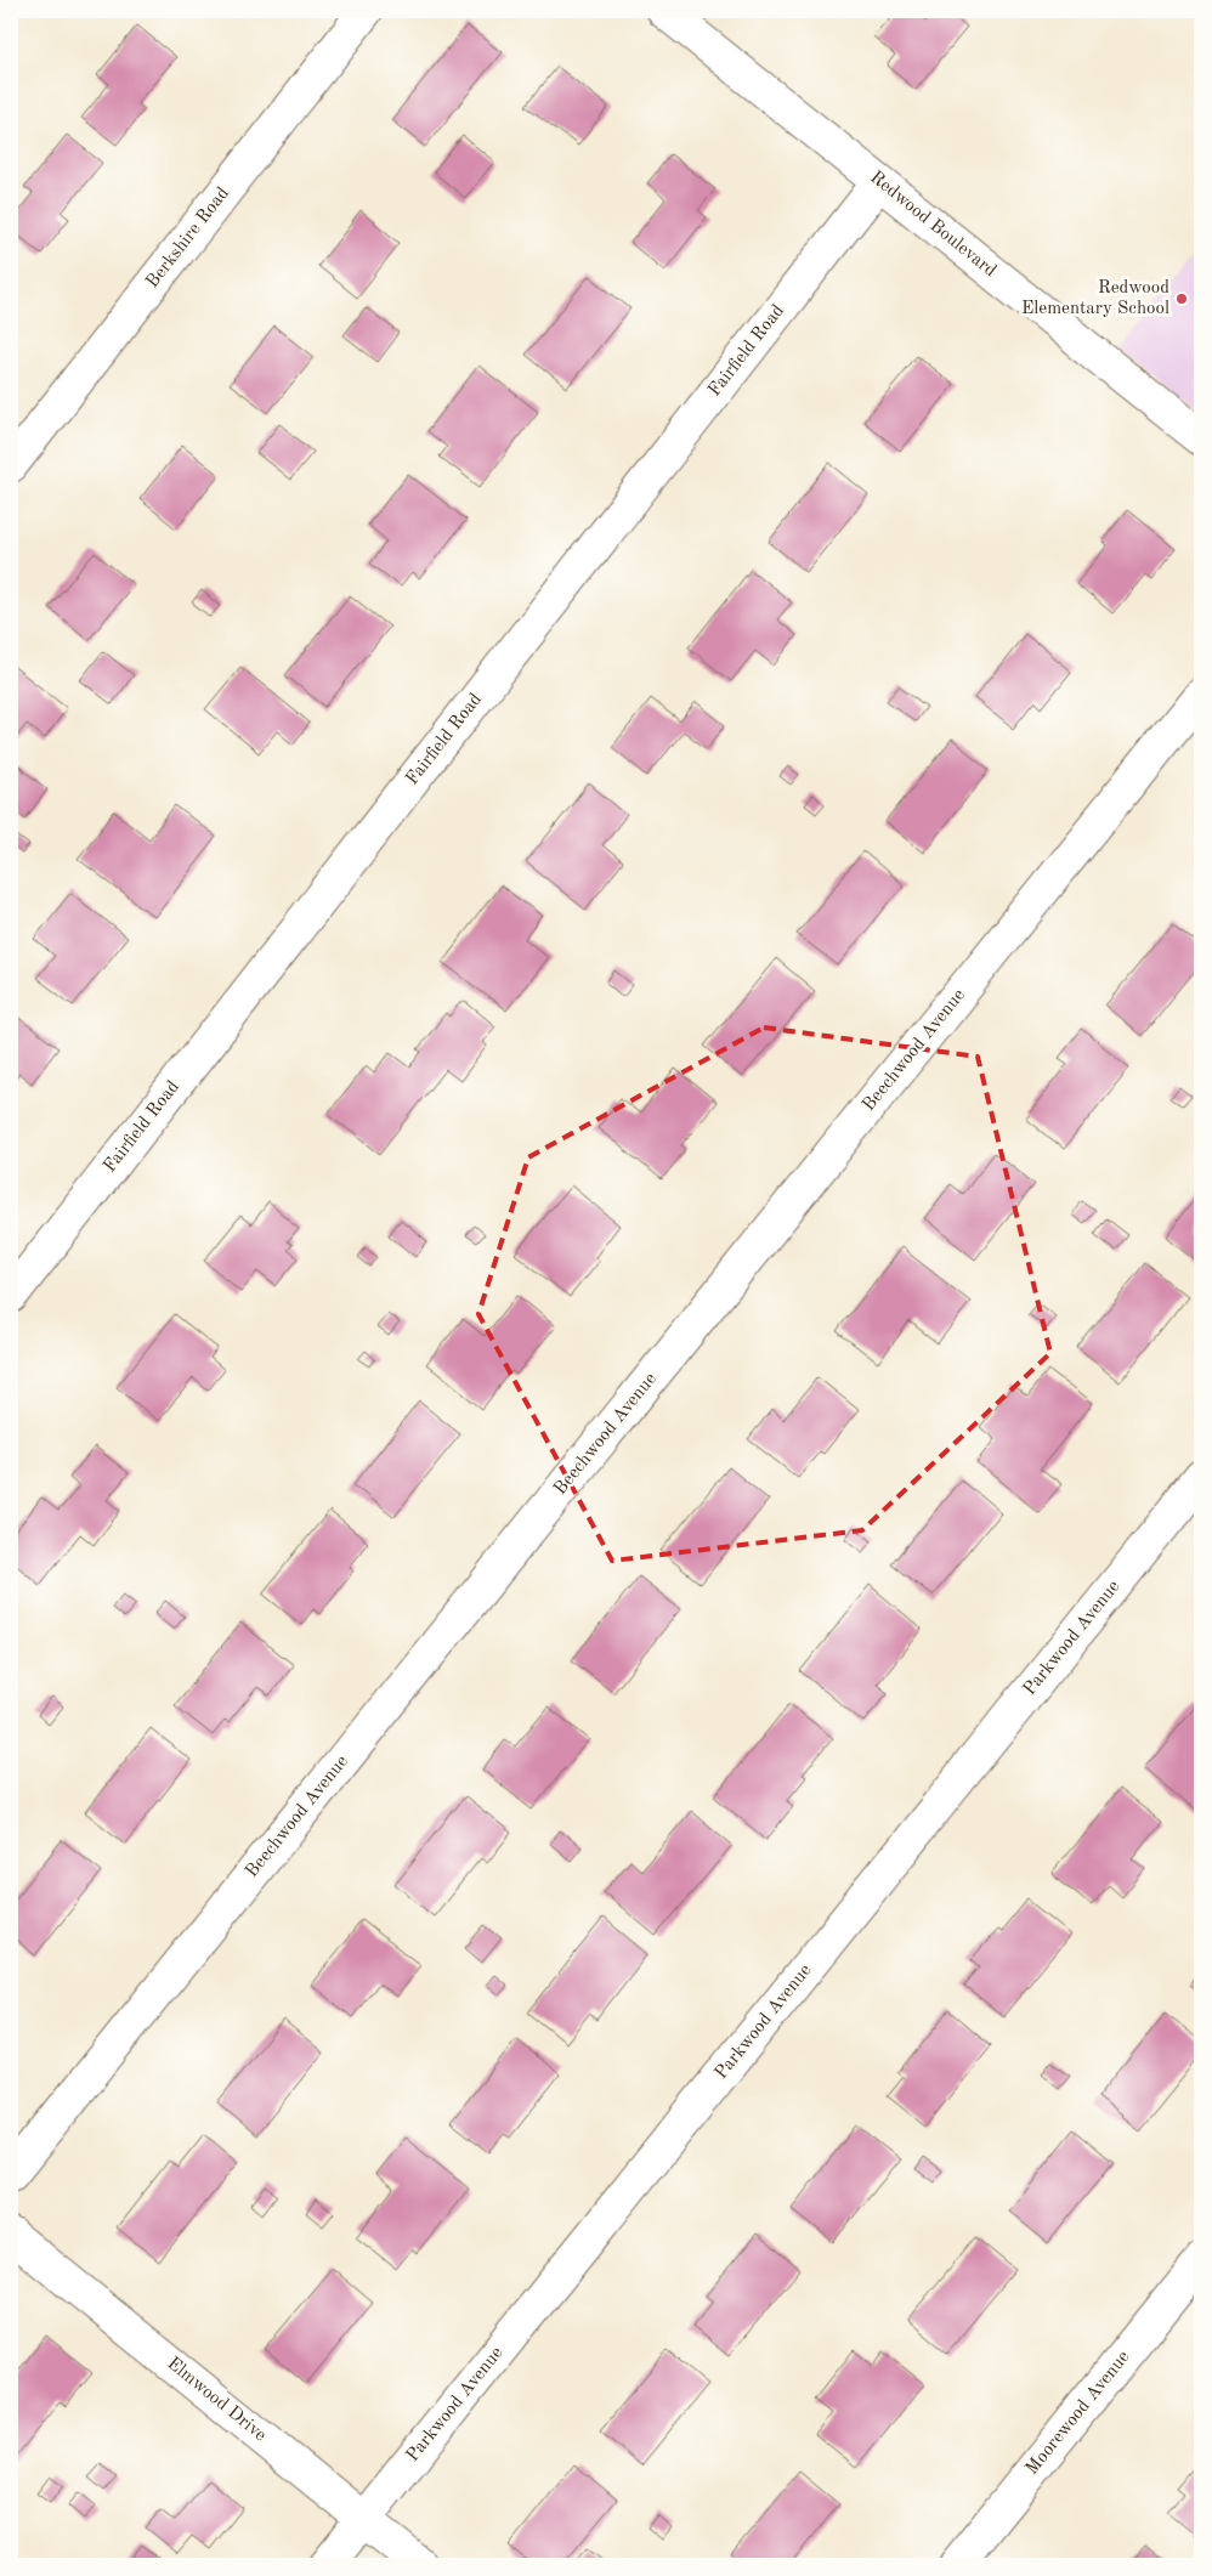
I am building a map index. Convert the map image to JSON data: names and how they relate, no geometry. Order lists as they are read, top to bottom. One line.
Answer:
{"streets":{"street":["Redwood Boulevard","Berkshire Road","Fairfield Road","Beechwood Avenue","Parkwood Avenue","Elmwood Drive","Moorewood Avenue"]},"crossings":[["Redwood Boulevard","Fairfield Road"],["Parkwood Avenue","Elmwood Drive"]],"places":["Redwood Elementary School"]}
